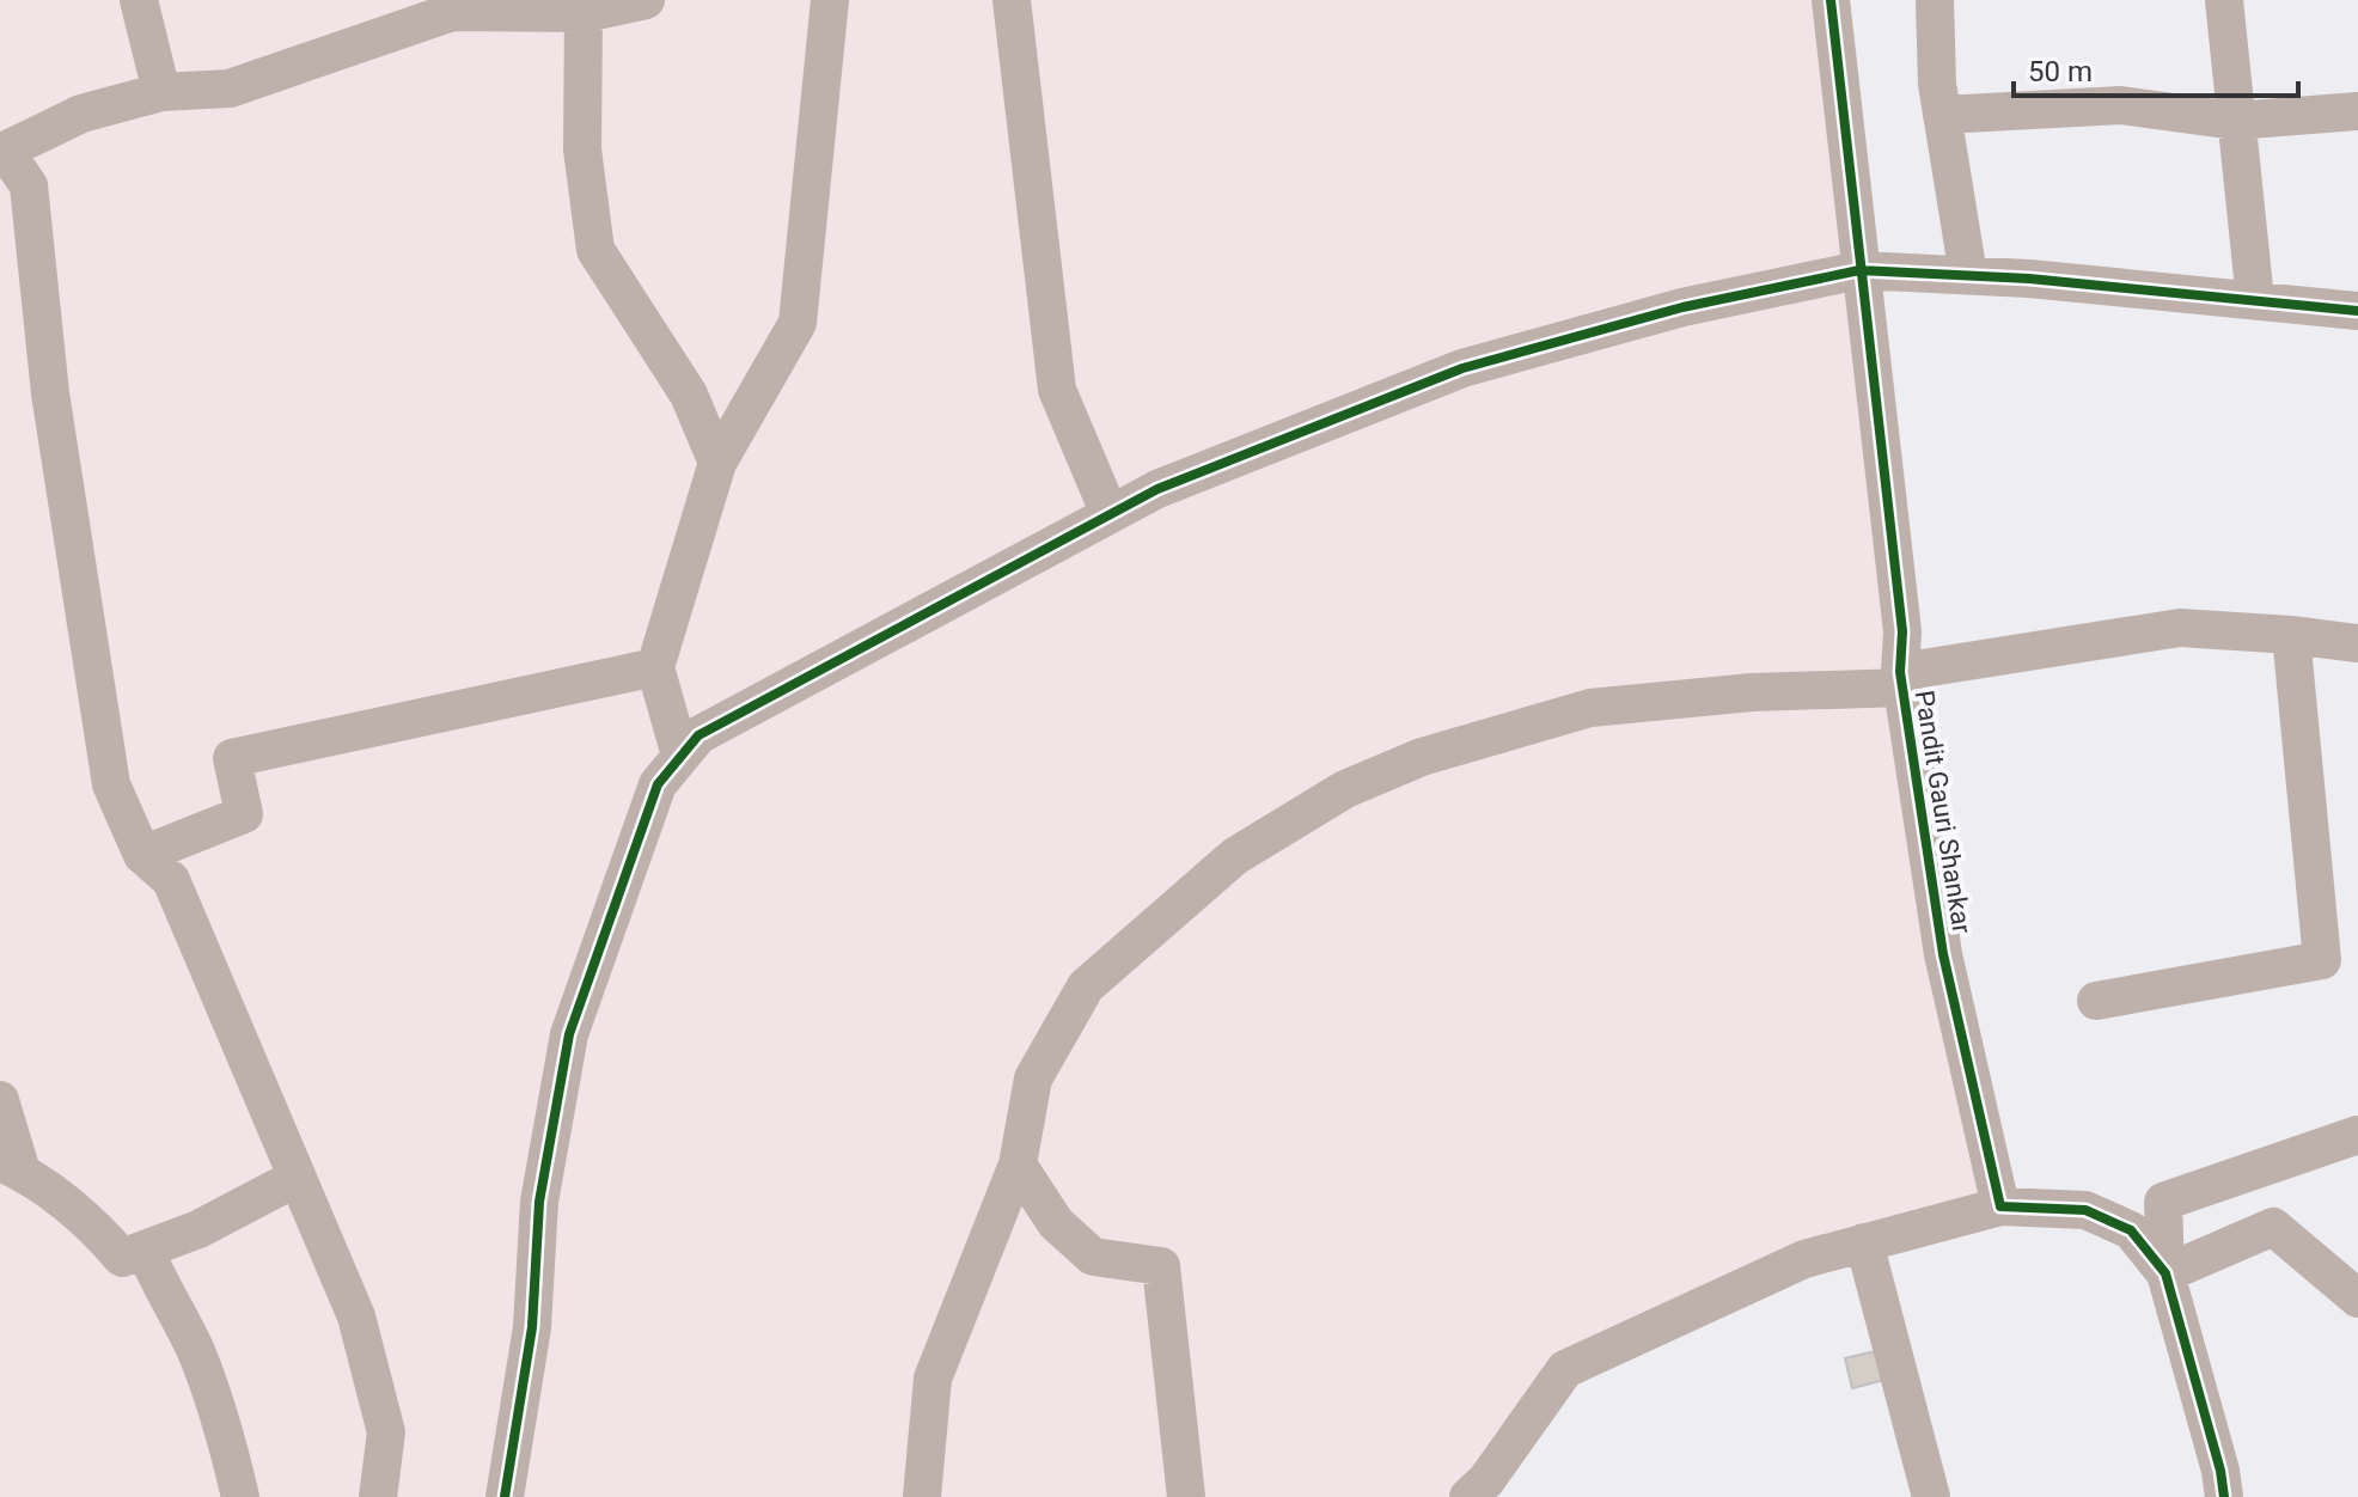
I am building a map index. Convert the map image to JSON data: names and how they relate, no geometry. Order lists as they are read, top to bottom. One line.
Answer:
{"streets":{"street":["Pandit Gauri Shankar"]},"scale_bar":"50 m"}
